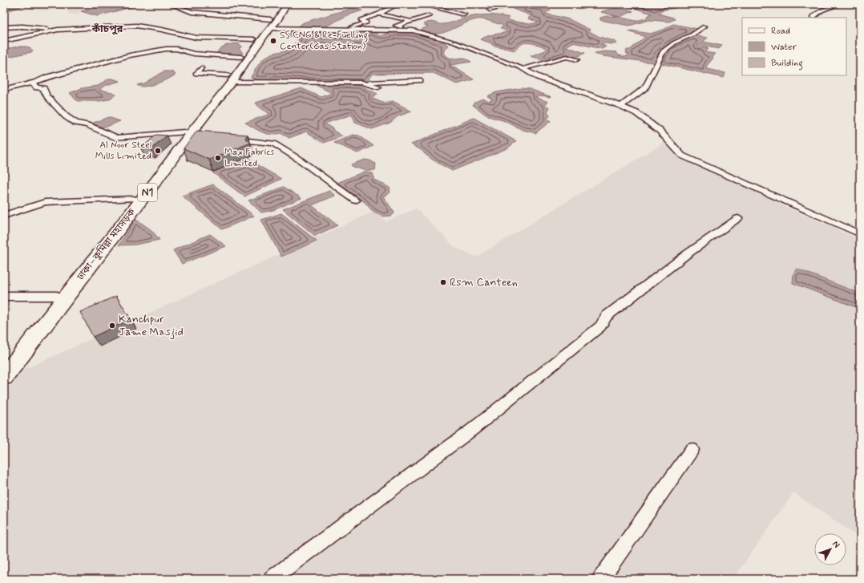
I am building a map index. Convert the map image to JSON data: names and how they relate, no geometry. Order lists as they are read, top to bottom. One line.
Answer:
{"streets":{"highway":["N1","ঢাকা–কুমিল্লা মহাসড়ক"]},"districts":["কাঁচপুর"],"places":["SS CNG & Re-Fuelling Center(Gas Station)","Al Noor Steel Mills Limited","Max Fabrics Limited","Rsm Canteen","Kanchpur Jame Masjid"],"legend":["Road","Water","Building"],"north":"top right"}
